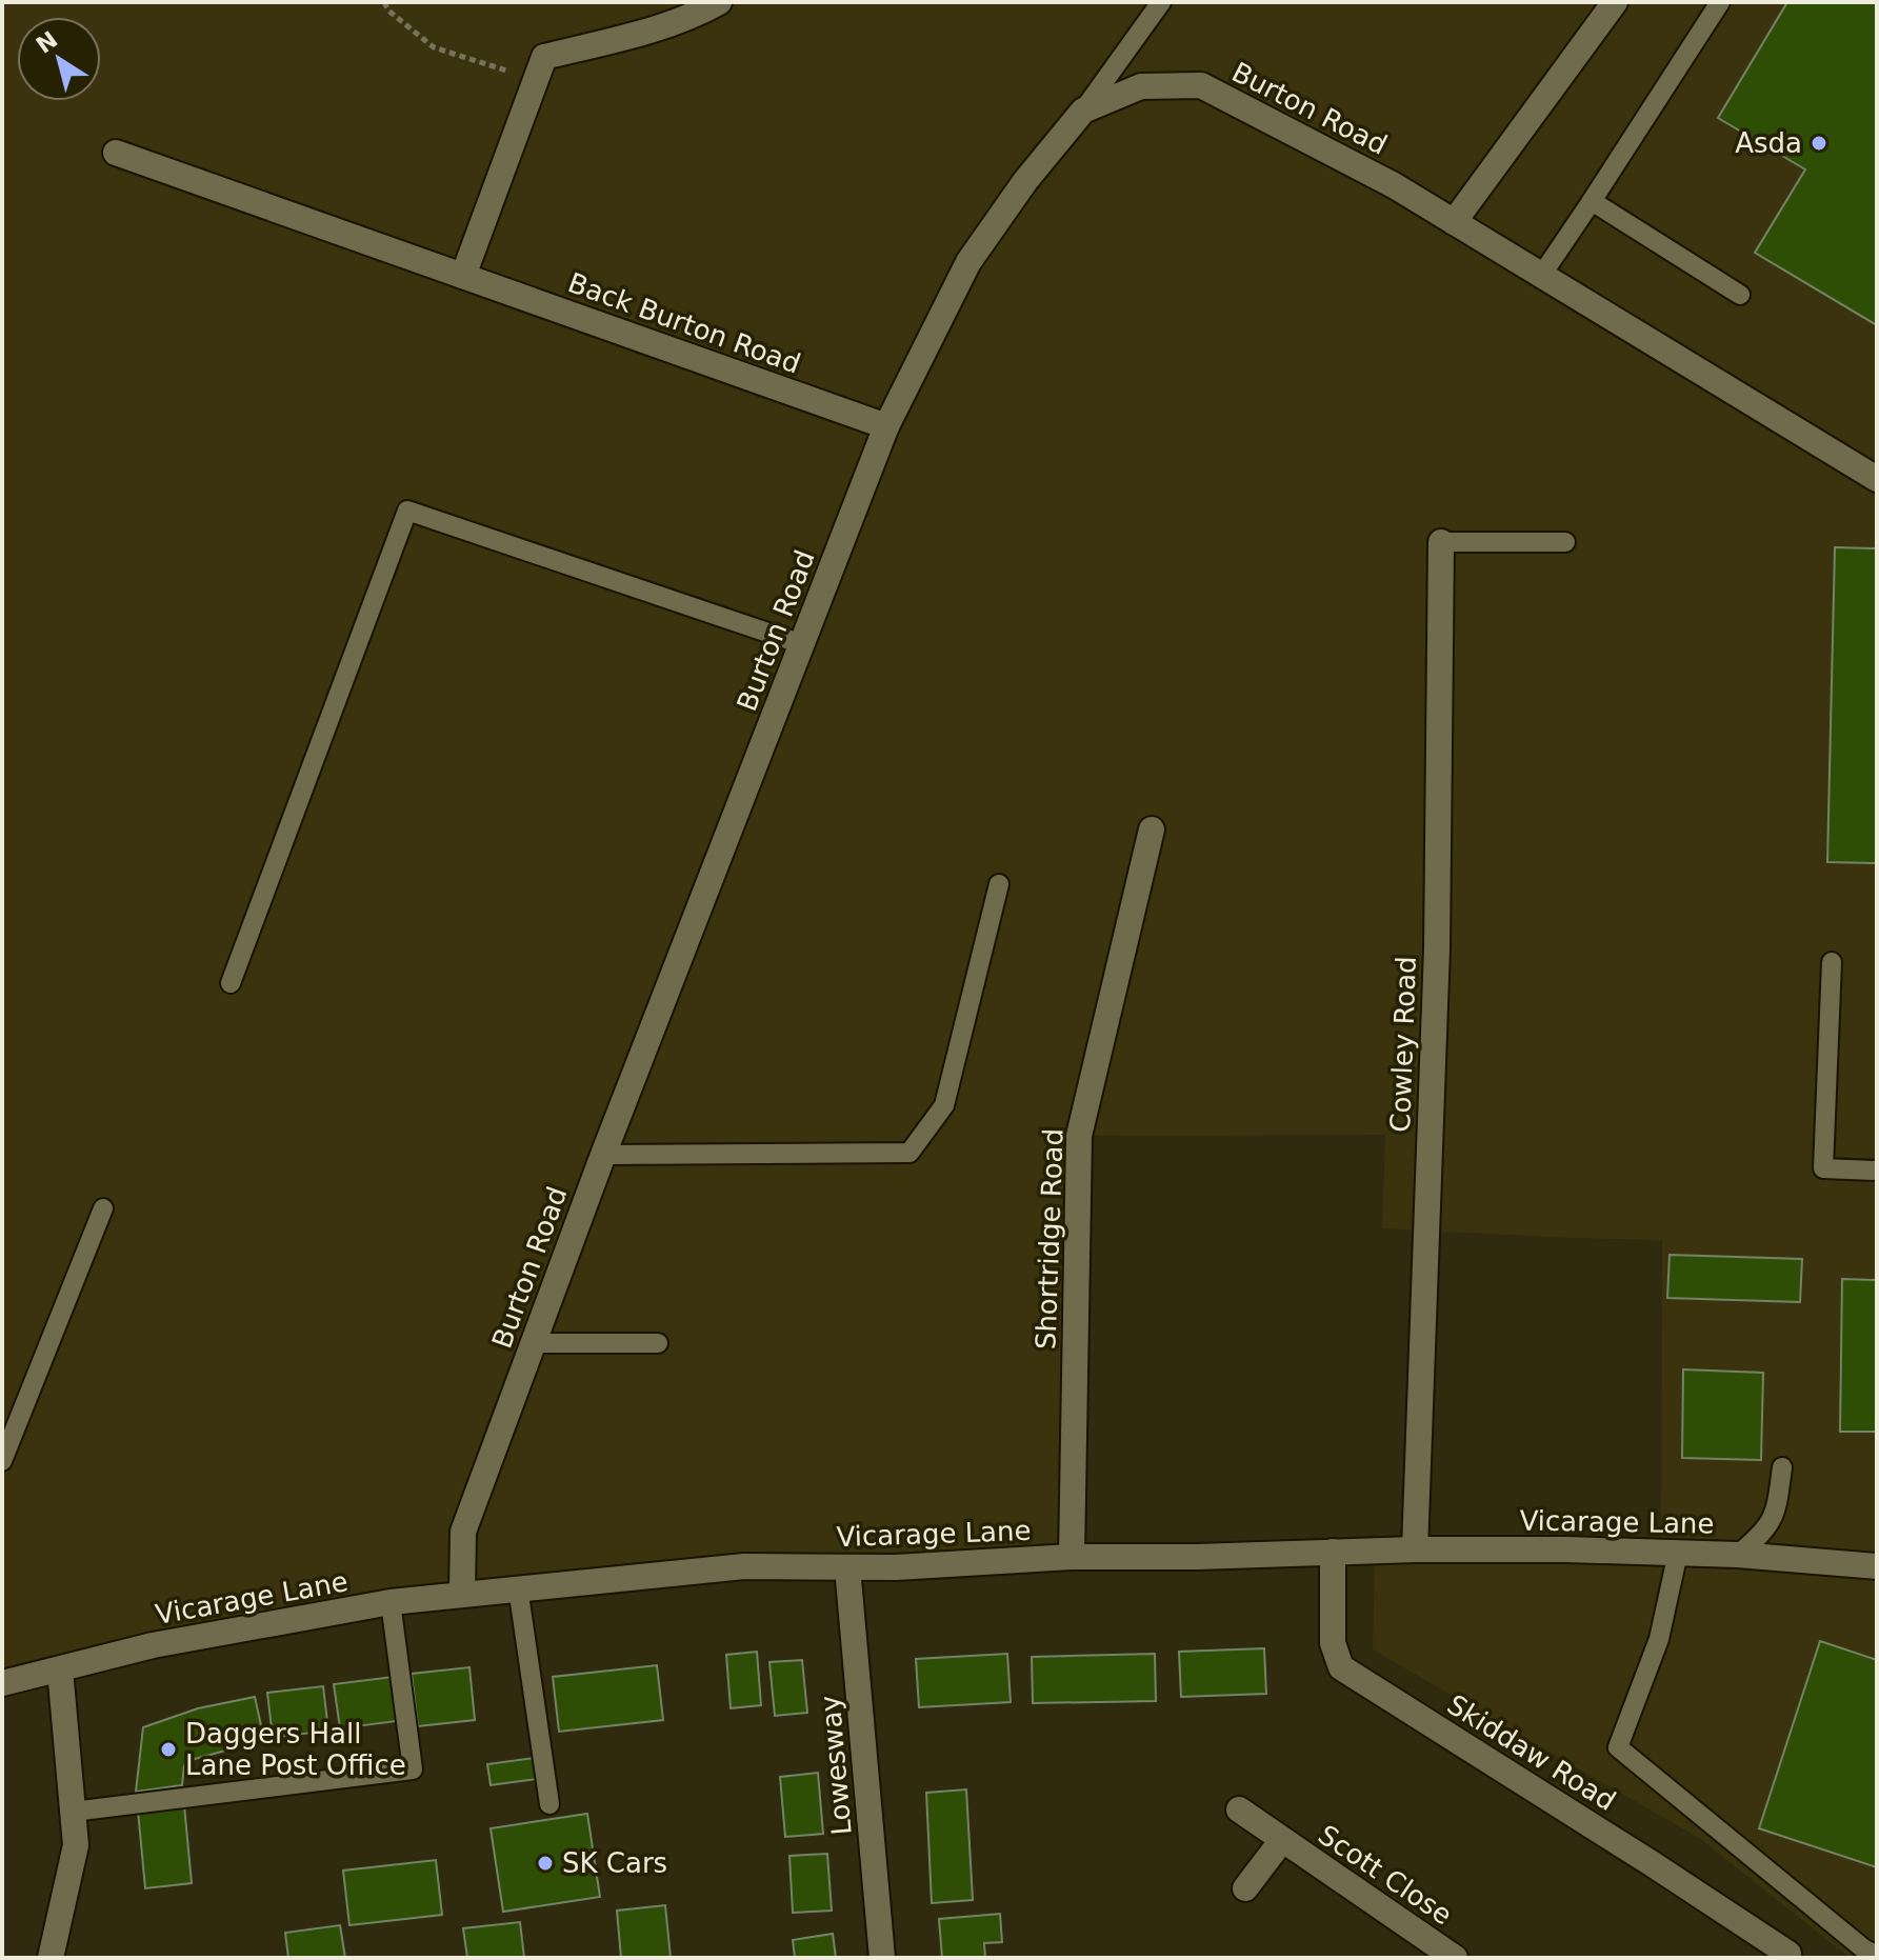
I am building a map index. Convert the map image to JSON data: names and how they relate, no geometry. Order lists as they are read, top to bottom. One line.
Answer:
{"streets":{"street":["Burton Road","Back Burton Road","Cowley Road","Shortridge Road","Vicarage Lane","Skiddaw Road","Lowesway","Scott Close"]},"crossings":[["Burton Road","Back Burton Road"],["Burton Road","Vicarage Lane"],["Cowley Road","Vicarage Lane"],["Shortridge Road","Vicarage Lane"],["Vicarage Lane","Skiddaw Road"],["Vicarage Lane","Lowesway"]],"places":["Asda","Daggers Hall Lane Post Office","SK Cars"],"north":"top left"}
